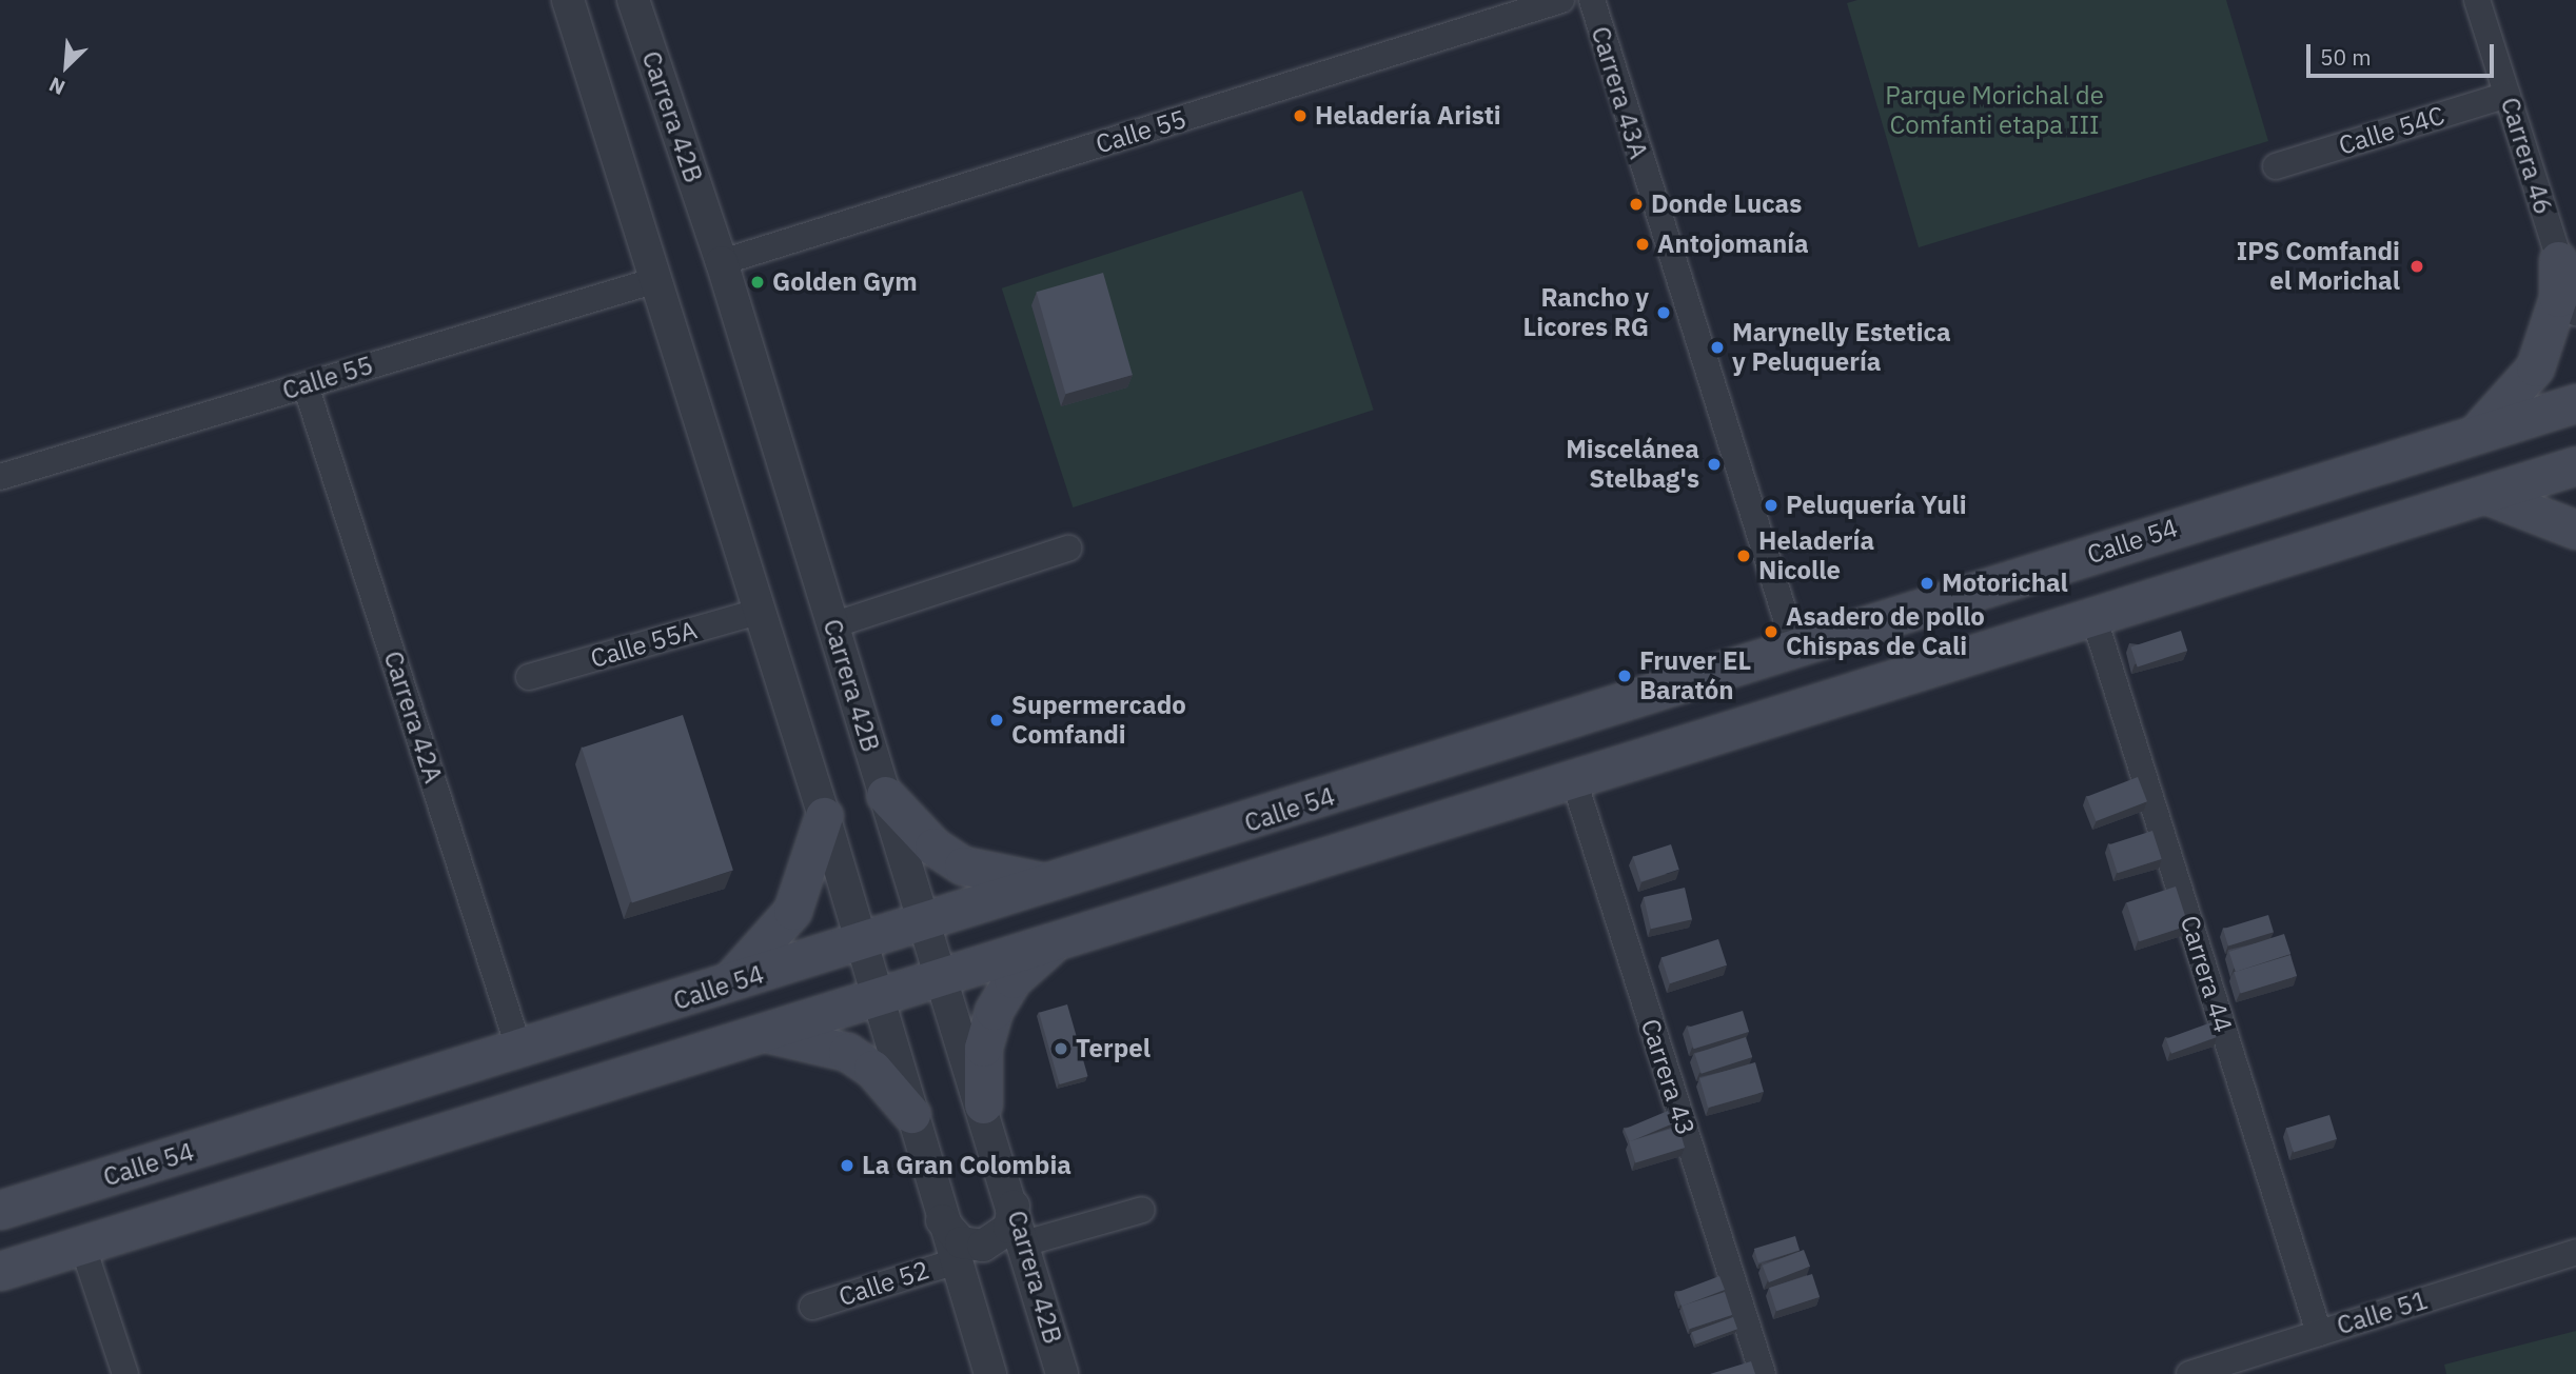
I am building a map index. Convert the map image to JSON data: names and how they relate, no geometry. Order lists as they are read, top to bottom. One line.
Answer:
{"streets":{"main road":["Calle 54"],"street":["Carrera 43A","Carrera 42B","Calle 54C","Calle 55","Carrera 46","Calle 55A","Carrera 42A","Carrera 44","Carrera 43","Calle 52","Calle 51"]},"crossings":[["Carrera 43A","Calle 54"],["Carrera 42B","Calle 55"],["Carrera 42B","Calle 54"],["Calle 54C","Carrera 46"],["Calle 55","Carrera 42A"],["Calle 54","Carrera 42A"],["Calle 54","Carrera 44"],["Calle 54","Carrera 43"],["Carrera 44","Calle 51"]],"parks":["Parque Morichal de Comfanti etapa III"],"places":["Heladería Aristi","Donde Lucas","Antojomanía","IPS Comfandi el Morichal","Golden Gym","Rancho y Licores RG","Marynelly Estetica y Peluquería","Miscelánea Stelbag's","Peluquería Yuli","Heladería Nicolle","Motorichal","Asadero de pollo Chispas de Cali","Fruver EL Baratón","Supermercado Comfandi","Terpel","La Gran Colombia"],"scale_bar":"50 m","north":"bottom left"}
